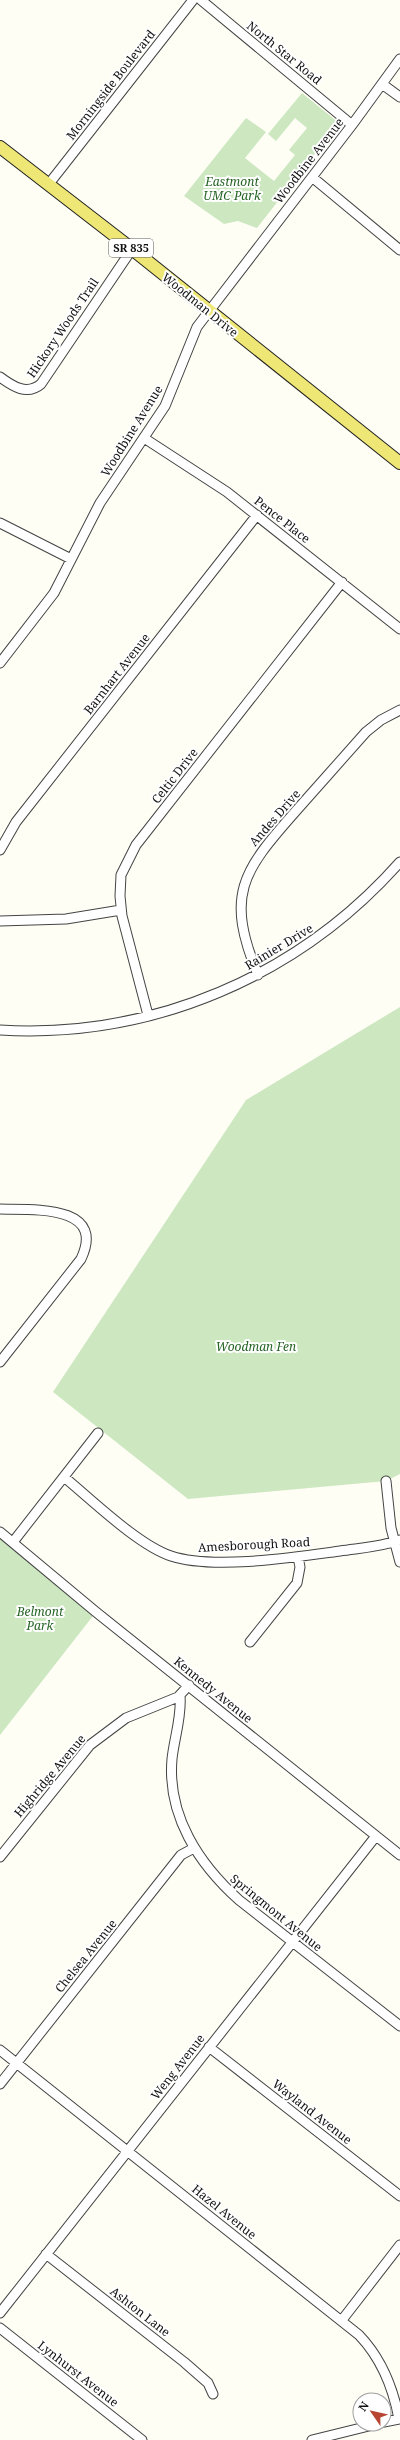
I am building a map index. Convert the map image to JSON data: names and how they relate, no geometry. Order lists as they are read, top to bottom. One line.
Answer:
{"streets":{"main road":["SR 835","Woodman Drive"],"street":["North Star Road","Morningside Boulevard","Woodbine Avenue","Hickory Woods Trail","Pence Place","Barnhart Avenue","Celtic Drive","Andes Drive","Rainier Drive","Amesborough Road","Kennedy Avenue","Highridge Avenue","Springmont Avenue","Chelsea Avenue","Weng Avenue","Wayland Avenue","Hazel Avenue","Ashton Lane","Lynhurst Avenue"]},"crossings":[["North Star Road","Woodbine Avenue"],["Morningside Boulevard","Woodman Drive"],["Woodbine Avenue","Woodman Drive"],["Woodbine Avenue","Pence Place"],["Woodman Drive","Hickory Woods Trail"],["Pence Place","Barnhart Avenue"],["Pence Place","Celtic Drive"],["Celtic Drive","Rainier Drive"],["Andes Drive","Rainier Drive"],["Kennedy Avenue","Highridge Avenue"],["Kennedy Avenue","Weng Avenue"],["Highridge Avenue","Springmont Avenue"],["Springmont Avenue","Chelsea Avenue"],["Springmont Avenue","Weng Avenue"],["Chelsea Avenue","Hazel Avenue"],["Weng Avenue","Wayland Avenue"],["Weng Avenue","Hazel Avenue"],["Weng Avenue","Ashton Lane"]],"parks":["Eastmont UMC Park","Woodman Fen","Belmont Park"],"north":"top left"}
